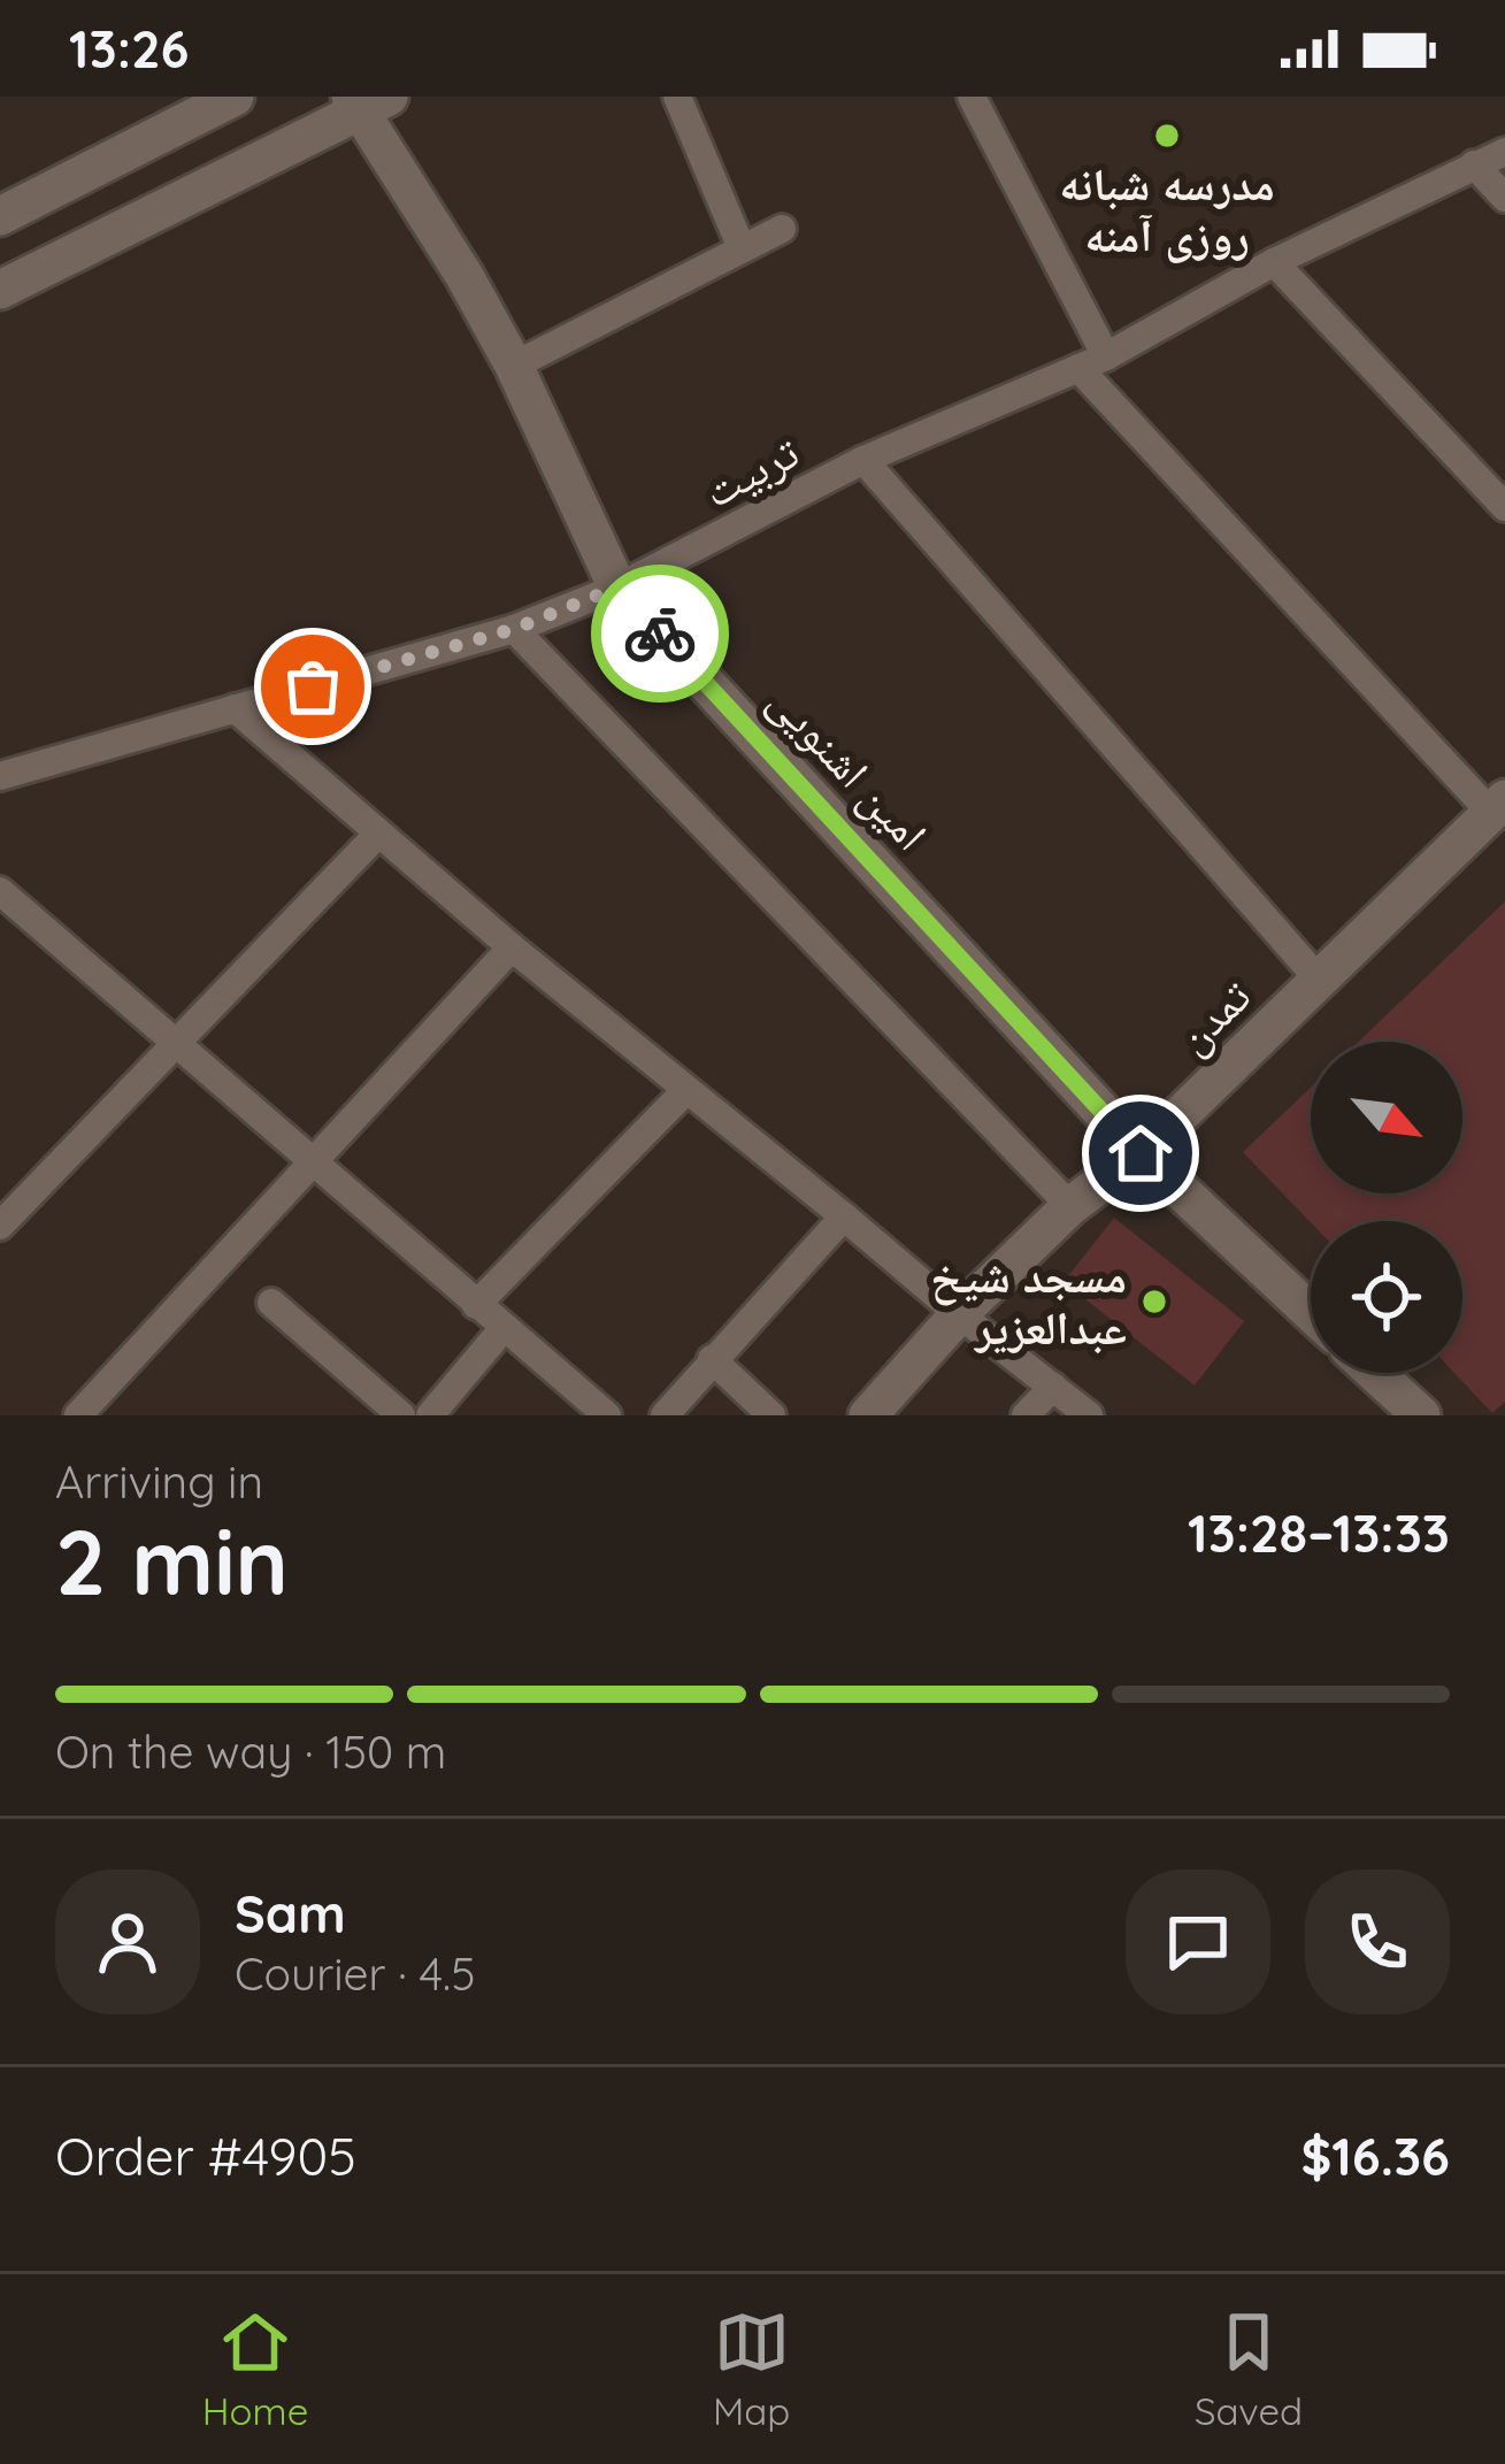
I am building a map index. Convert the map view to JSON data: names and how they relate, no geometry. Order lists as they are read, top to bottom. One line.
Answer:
{"streets":{"street":["تربیت","امین اشنویی","تمدن"]},"crossings":[["تربیت","امین اشنویی"],["امین اشنویی","تمدن"]],"places":["مدرسه شبانه روزی آمنه","مسجد شیخ عبدالعزیر"],"north":"bottom right","page":{"status":"13:26","heading":["2 min","Arriving in","13:28–13:33"],"panel":["Sam","Courier · 4.5","Order #4905","$16.36"],"bar":"On the way · 150 m","tabs":["Home","Map","Saved"]}}
